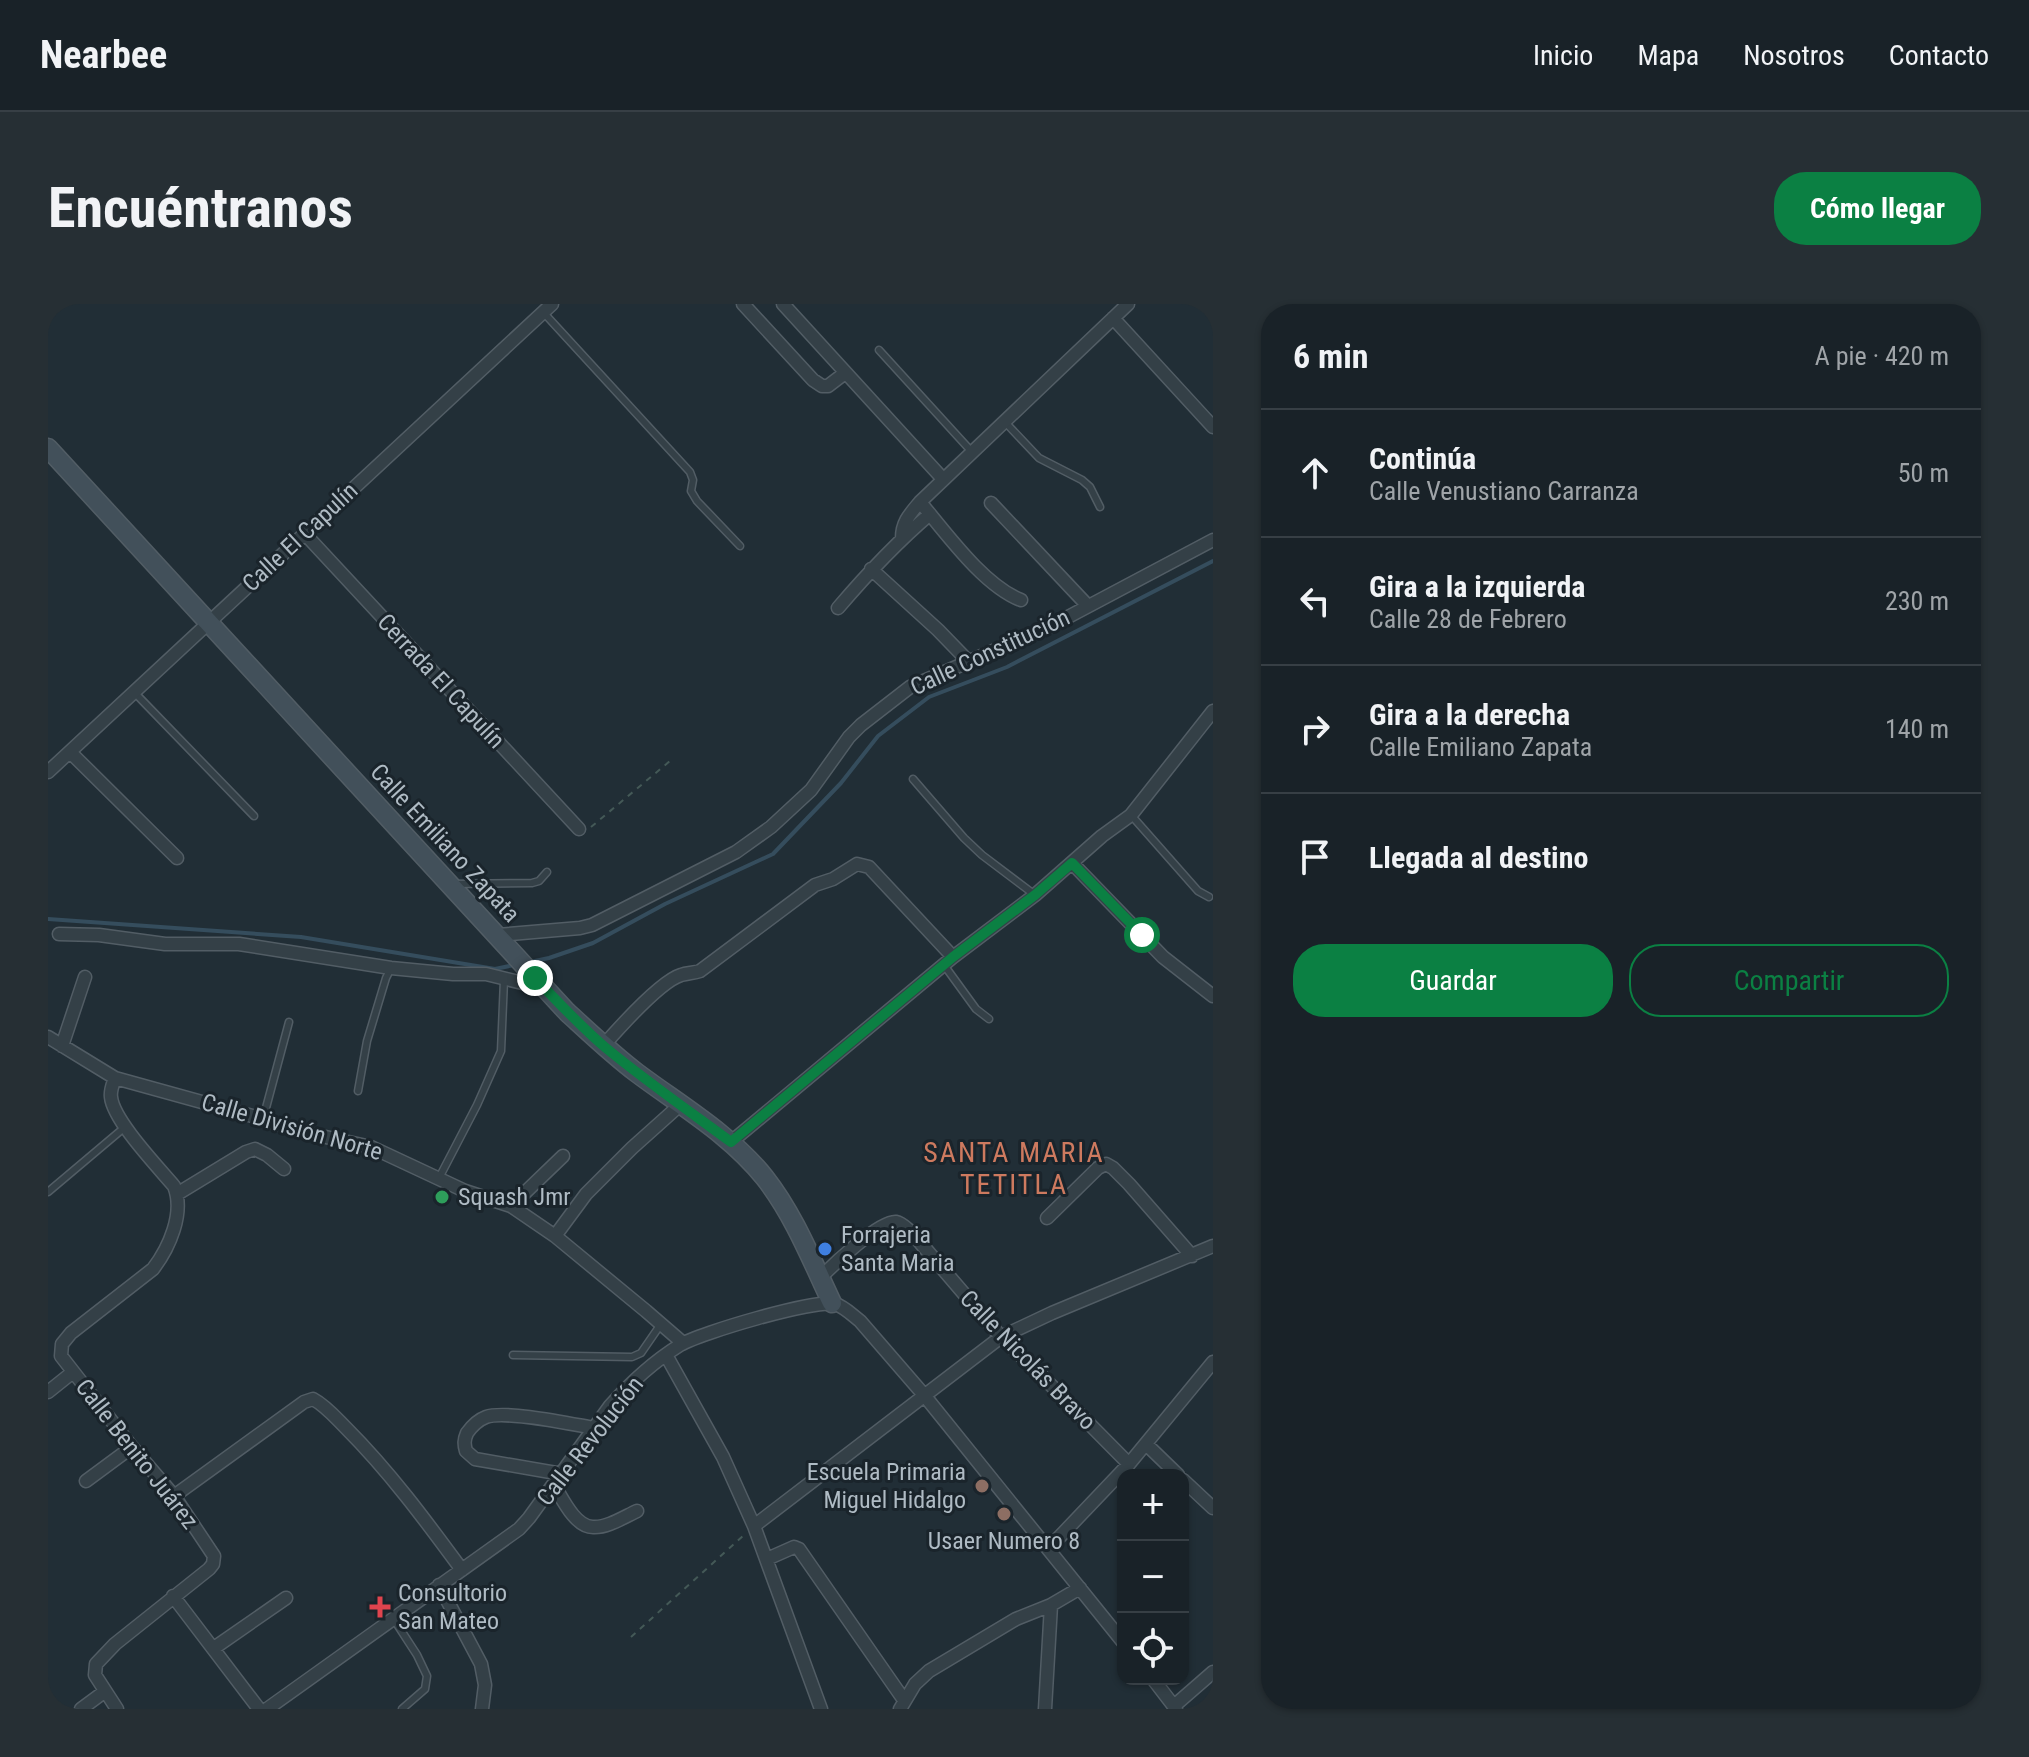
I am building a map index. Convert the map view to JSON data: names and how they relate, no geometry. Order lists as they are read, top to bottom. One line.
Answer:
{"streets":{"street":["Calle El Capulín","Calle Constitución","Cerrada El Capulín","Calle Emiliano Zapata","Calle División Norte","Calle Nicolás Bravo","Calle Revolución","Calle Benito Juárez"]},"crossings":[["Calle El Capulín","Cerrada El Capulín"],["Calle El Capulín","Calle Emiliano Zapata"],["Calle Constitución","Calle Emiliano Zapata"],["Calle Emiliano Zapata","Calle Nicolás Bravo"],["Calle Emiliano Zapata","Calle Revolución"],["Calle División Norte","Calle Revolución"]],"districts":["SANTA MARIA TETITLA"],"places":{"other":["Squash Jmr","Forrajeria Santa Maria","Escuela Primaria Miguel Hidalgo","Usaer Numero 8"],"health":["Consultorio San Mateo"]},"page":{"header":"Nearbee","nav":["Inicio","Mapa","Nosotros","Contacto"],"buttons":["Cómo llegar",["Guardar","Compartir"]],"title":"Encuéntranos","heading":["6 min","A pie · 420 m"],"list":[["Continúa","Calle Venustiano Carranza","50 m"],["Gira a la izquierda","Calle 28 de Febrero","230 m"],["Gira a la derecha","Calle Emiliano Zapata","140 m"],"Llegada al destino"],"map_buttons":["+","−"]}}
